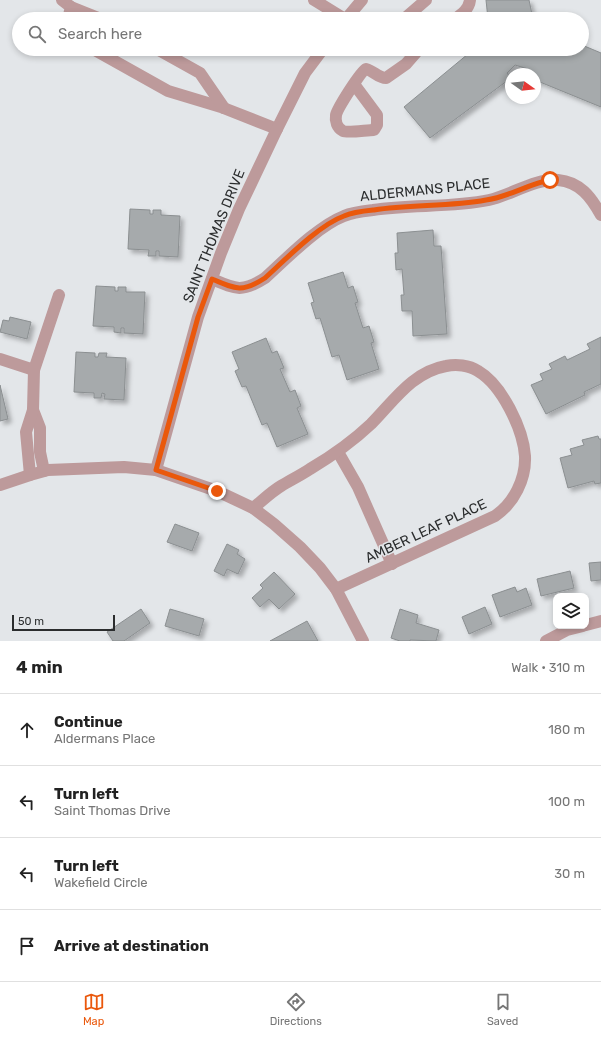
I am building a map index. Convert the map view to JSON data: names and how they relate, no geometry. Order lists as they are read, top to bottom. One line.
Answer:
{"streets":{"street":["ALDERMANS PLACE","SAINT THOMAS DRIVE","AMBER LEAF PLACE"]},"crossings":[["ALDERMANS PLACE","SAINT THOMAS DRIVE"]],"scale_bar":"50 m","north":"right","page":{"search":"Search here","scale":"50 m","heading":["4 min","Walk · 310 m"],"list":[["Continue","Aldermans Place","180 m"],["Turn left","Saint Thomas Drive","100 m"],["Turn left","Wakefield Circle","30 m"],"Arrive at destination"],"nav":["Map","Directions","Saved"]}}
